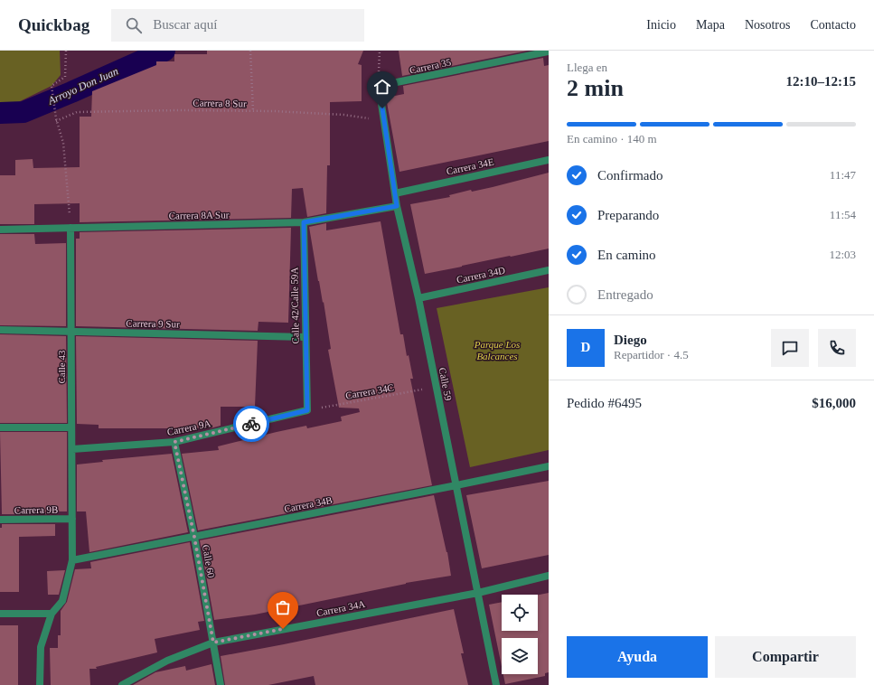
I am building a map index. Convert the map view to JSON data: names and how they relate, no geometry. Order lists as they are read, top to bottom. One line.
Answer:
{"streets":{"street":["Carrera 35","Carrera 34E","Carrera 8A Sur","Carrera 34D","Calle 42/Calle 59A","Carrera 9 Sur","Calle 43","Calle 59","Carrera 9A","Carrera 34B","Carrera 9B","Calle 60","Carrera 34A"],"path":["Carrera 8 Sur","Carrera 34C"]},"crossings":[["Carrera 35","Calle 59"],["Carrera 8 Sur","Calle 59"],["Carrera 34E","Calle 59"],["Carrera 8A Sur","Calle 42/Calle 59A"],["Carrera 8A Sur","Calle 43"],["Carrera 8A Sur","Calle 59"],["Carrera 34D","Calle 59"],["Calle 42/Calle 59A","Carrera 9 Sur"],["Calle 42/Calle 59A","Carrera 34C"],["Calle 42/Calle 59A","Carrera 9A"],["Carrera 9 Sur","Calle 43"],["Calle 43","Carrera 9A"],["Calle 43","Carrera 34B"],["Calle 43","Carrera 9B"],["Calle 59","Carrera 34C"],["Calle 59","Carrera 34B"],["Calle 59","Carrera 34A"],["Carrera 34C","Carrera 9A"],["Carrera 9A","Calle 60"],["Carrera 34B","Calle 60"],["Calle 60","Carrera 34A"]],"water":["Arroyo Don Juan"],"parks":["Parque Los Balcances"],"page":{"header":"Quickbag","search":"Buscar aquí","nav":["Inicio","Mapa","Nosotros","Contacto"],"heading":["2 min","Llega en","12:10–12:15"],"panel":["Diego","Repartidor · 4.5","Pedido #6495","$16,000"],"bar":"En camino · 140 m","list":[["Confirmado","11:47"],["Preparando","11:54"],["En camino","12:03"],"Entregado"],"round":"D","buttons":["Ayuda","Compartir"]}}
